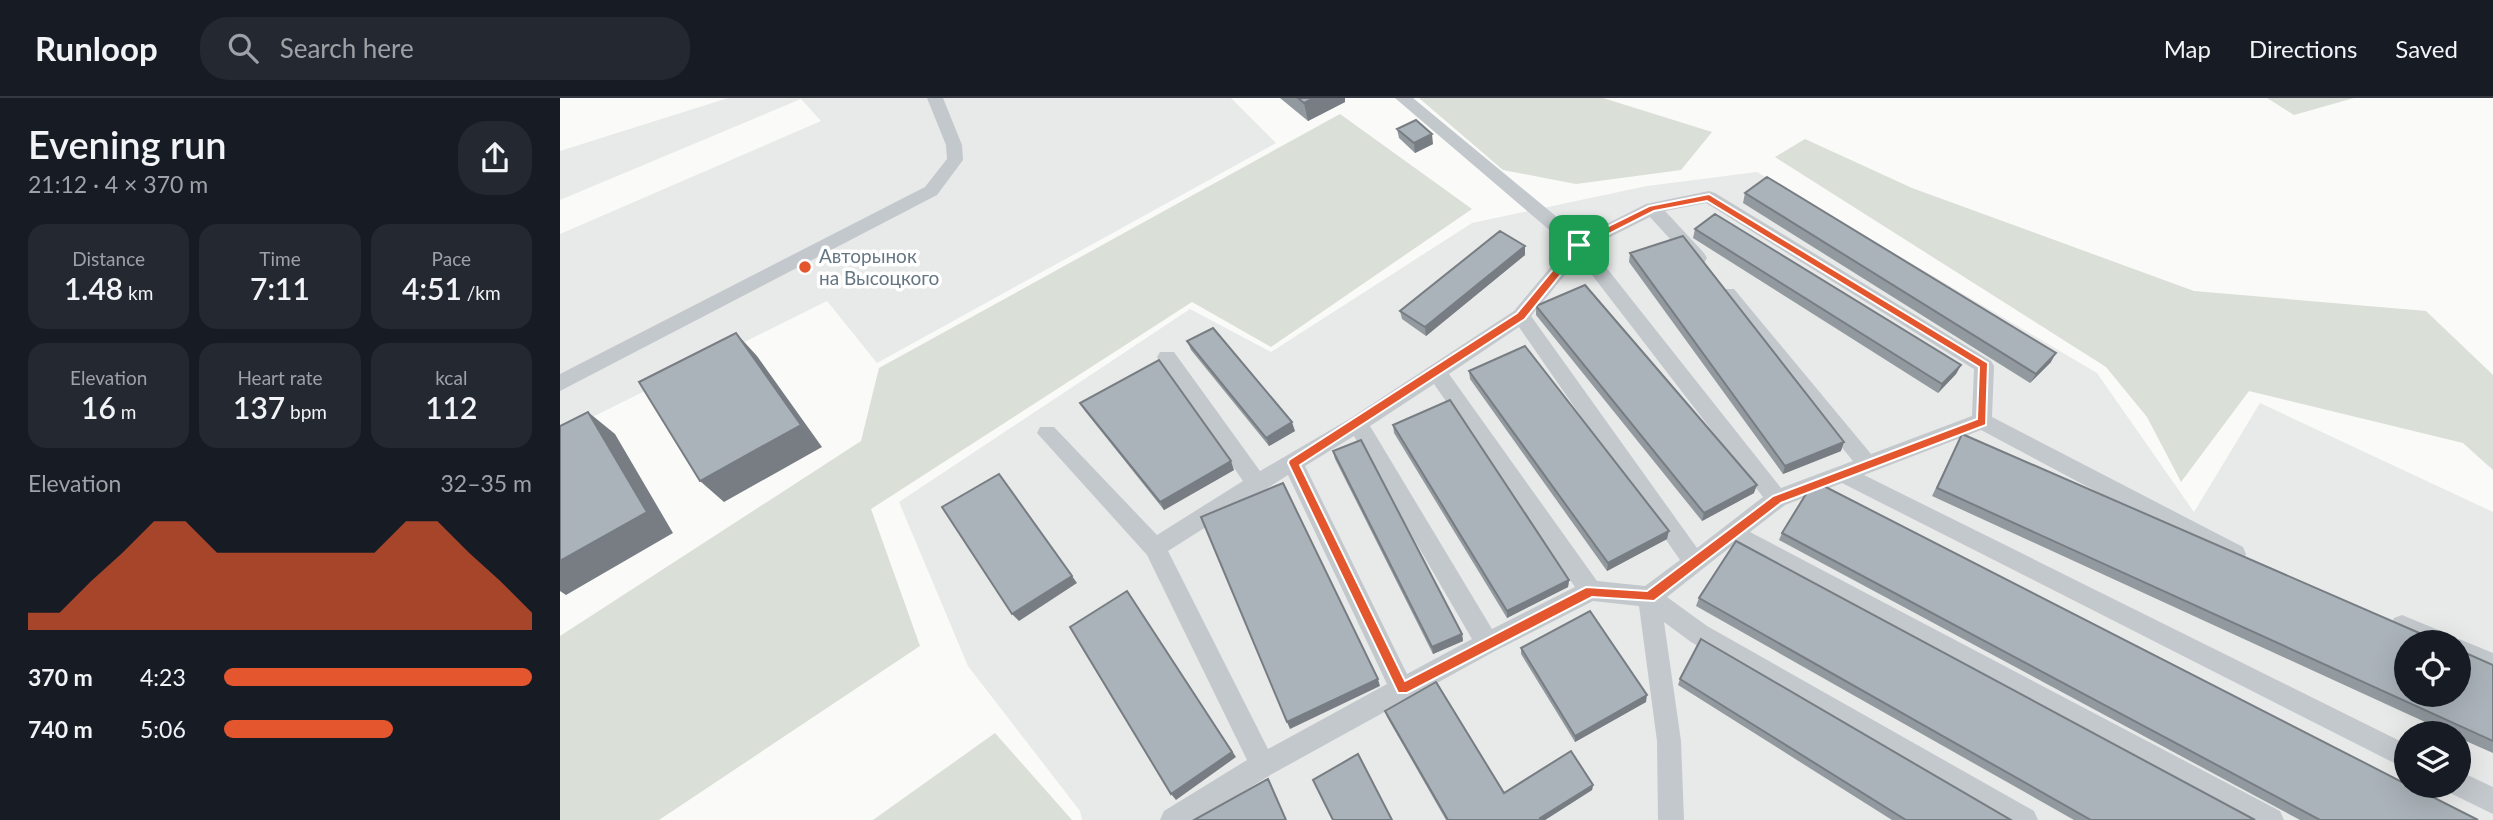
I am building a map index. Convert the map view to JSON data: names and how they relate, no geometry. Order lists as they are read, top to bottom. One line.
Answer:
{"places":["Авторынок на Высоцкого"],"page":{"header":"Runloop","search":"Search here","nav":["Map","Directions","Saved"],"heading":["Evening run","21:12 · 4 × 370 m"],"stats":[["Distance","1.48 km"],["Time","7:11"],["Pace","4:51 /km"],["Elevation","16 m"],["Heart rate","137 bpm"],["kcal","112"]],"chart":["Elevation","32–35 m"],"list":[{"name":"370 m","note":"4:23"},{"name":"740 m","note":"5:06"}]}}
